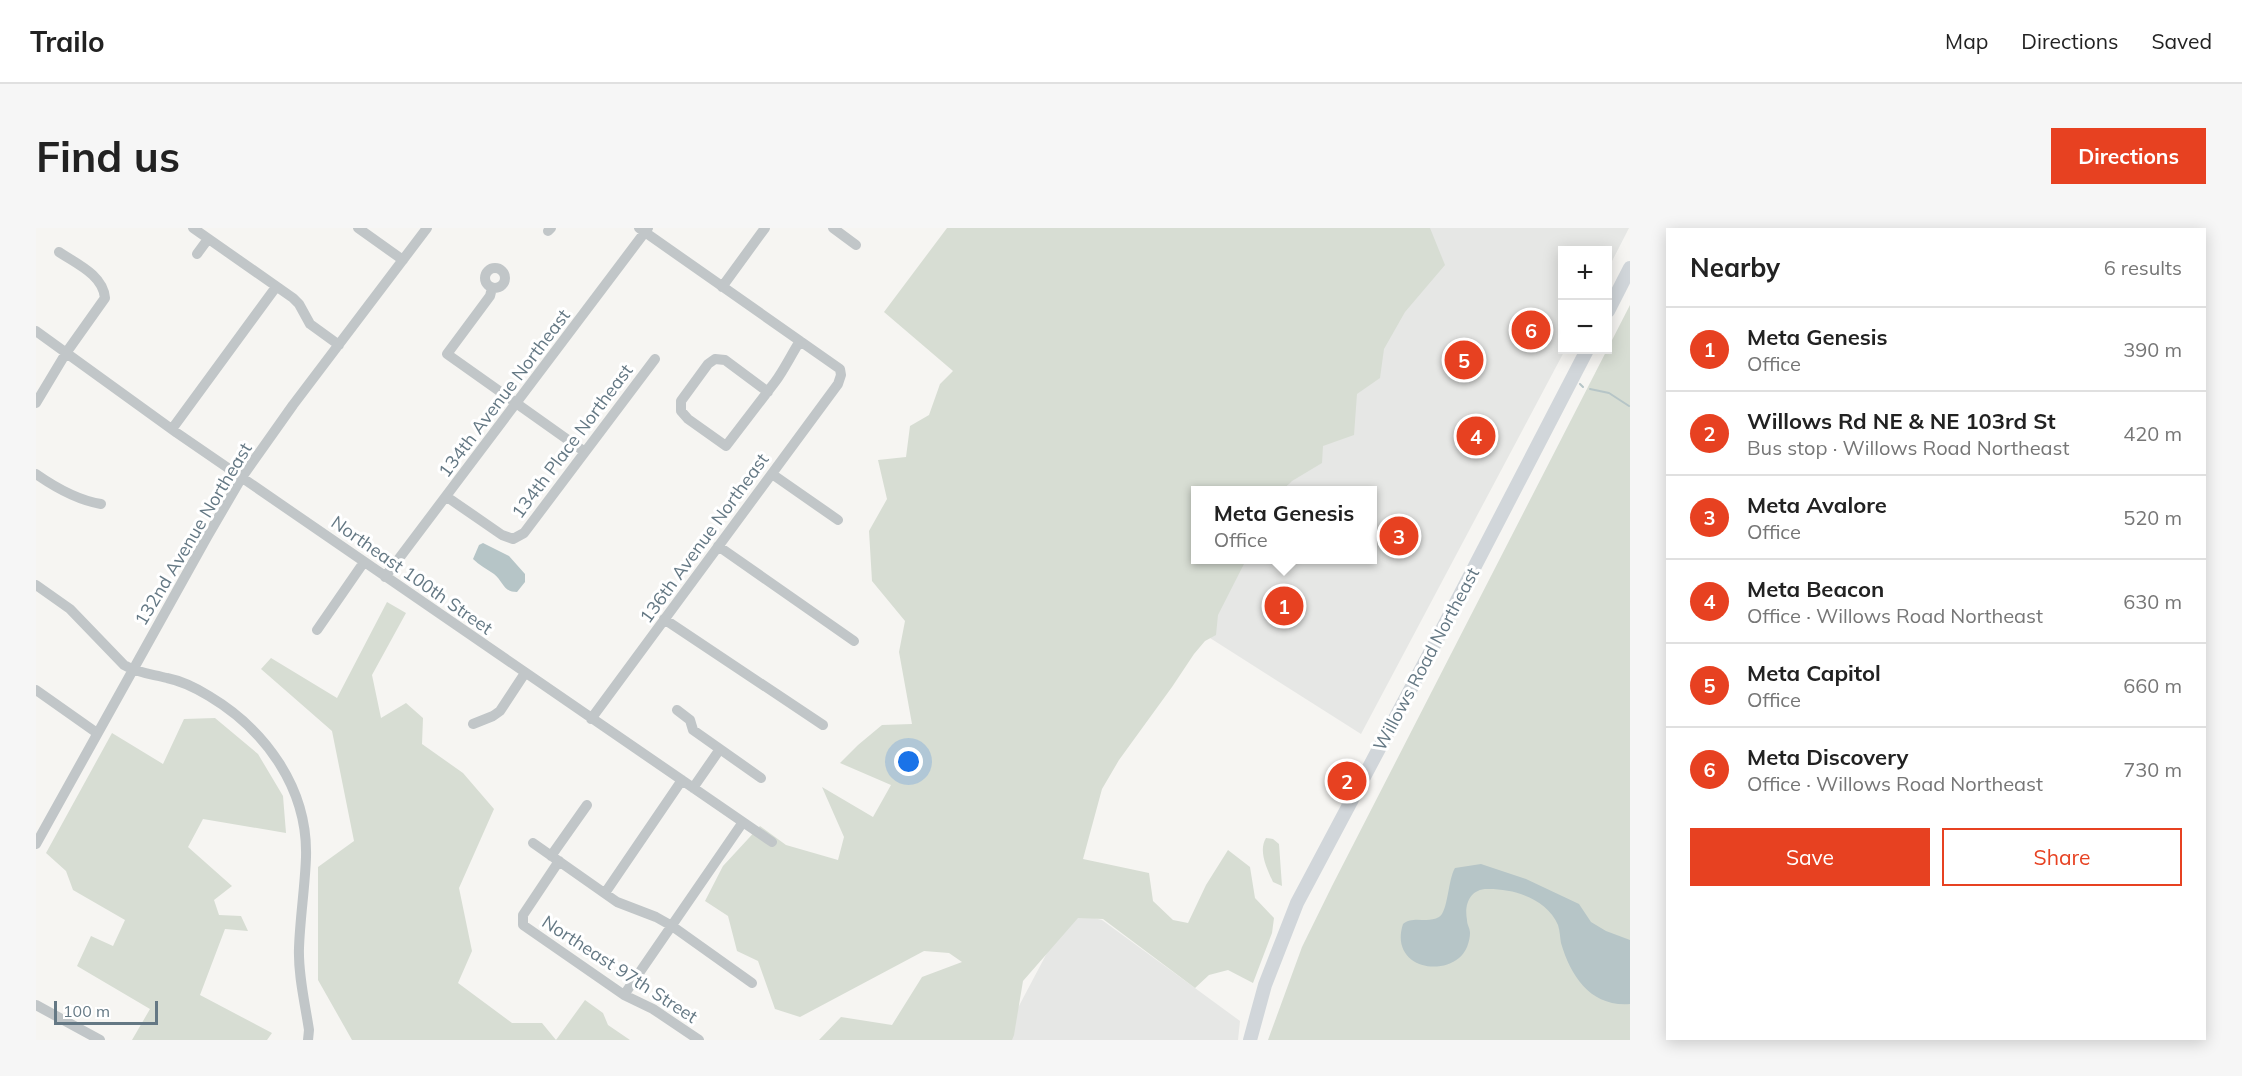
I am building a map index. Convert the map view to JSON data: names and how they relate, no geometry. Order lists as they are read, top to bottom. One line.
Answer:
{"streets":{"main road":["Willows Road Northeast"],"street":["134th Avenue Northeast","134th Place Northeast","132nd Avenue Northeast","136th Avenue Northeast","Northeast 100th Street","Northeast 97th Street"]},"crossings":[["134th Avenue Northeast","134th Place Northeast"],["134th Avenue Northeast","Northeast 100th Street"],["132nd Avenue Northeast","Northeast 100th Street"],["136th Avenue Northeast","Northeast 100th Street"]],"scale_bar":"100 m","page":{"header":"Trailo","nav":["Map","Directions","Saved"],"buttons":["Directions",["Save","Share"]],"title":"Find us","heading":["Nearby","6 results"],"map_buttons":["+","−"],"list":[{"mark":"1","name":"Meta Genesis","note":"Office","value":"390 m"},{"mark":"2","name":"Willows Rd NE & NE 103rd St","note":"Bus stop · Willows Road Northeast","value":"420 m"},{"mark":"3","name":"Meta Avalore","note":"Office","value":"520 m"},{"mark":"4","name":"Meta Beacon","note":"Office · Willows Road Northeast","value":"630 m"},{"mark":"5","name":"Meta Capitol","note":"Office","value":"660 m"},{"mark":"6","name":"Meta Discovery","note":"Office · Willows Road Northeast","value":"730 m"}],"pins":["6","5","4","3","1","2"],"popup":["Meta Genesis","Office"],"scale":"100 m"}}
